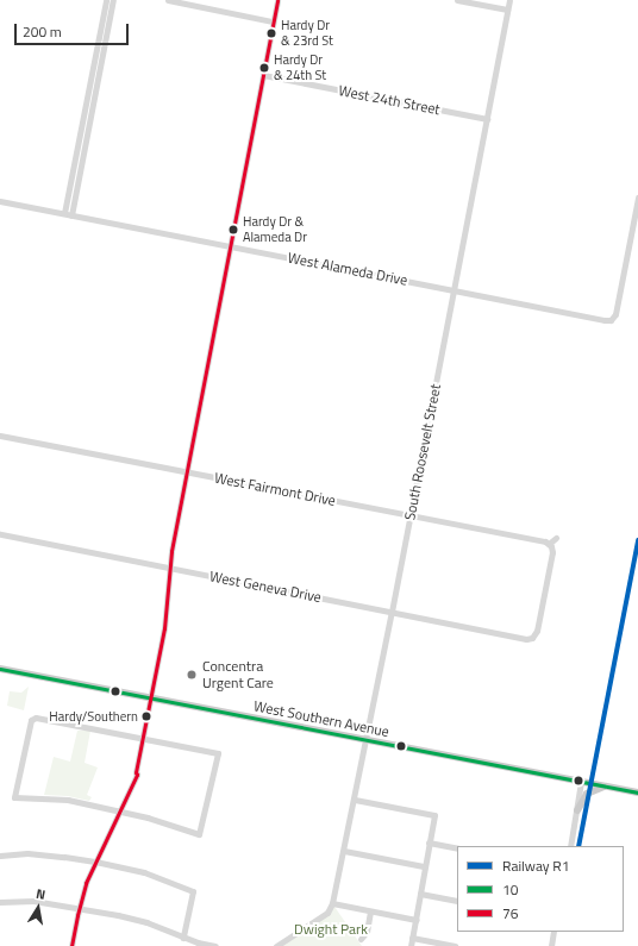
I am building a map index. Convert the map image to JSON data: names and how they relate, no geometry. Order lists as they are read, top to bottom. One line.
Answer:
{"streets":{"main road":["West Southern Avenue"],"street":["West 24th Street","West Alameda Drive","South Roosevelt Street","West Fairmont Drive","West Geneva Drive"]},"crossings":[["West 24th Street","South Roosevelt Street"],["West Alameda Drive","South Roosevelt Street"],["South Roosevelt Street","West Fairmont Drive"],["South Roosevelt Street","West Geneva Drive"],["South Roosevelt Street","West Southern Avenue"],["West Fairmont Drive","West Geneva Drive"]],"parks":["Dwight Park"],"places":["Hardy Dr & 23rd St","Hardy Dr & 24th St","Hardy Dr & Alameda Dr","Concentra Urgent Care","Hardy/Southern"],"lines":["transit line 76","rail line R1","transit line 10"],"legend":["Railway R1","10","76"],"scale_bar":"200 m","north":"top"}
